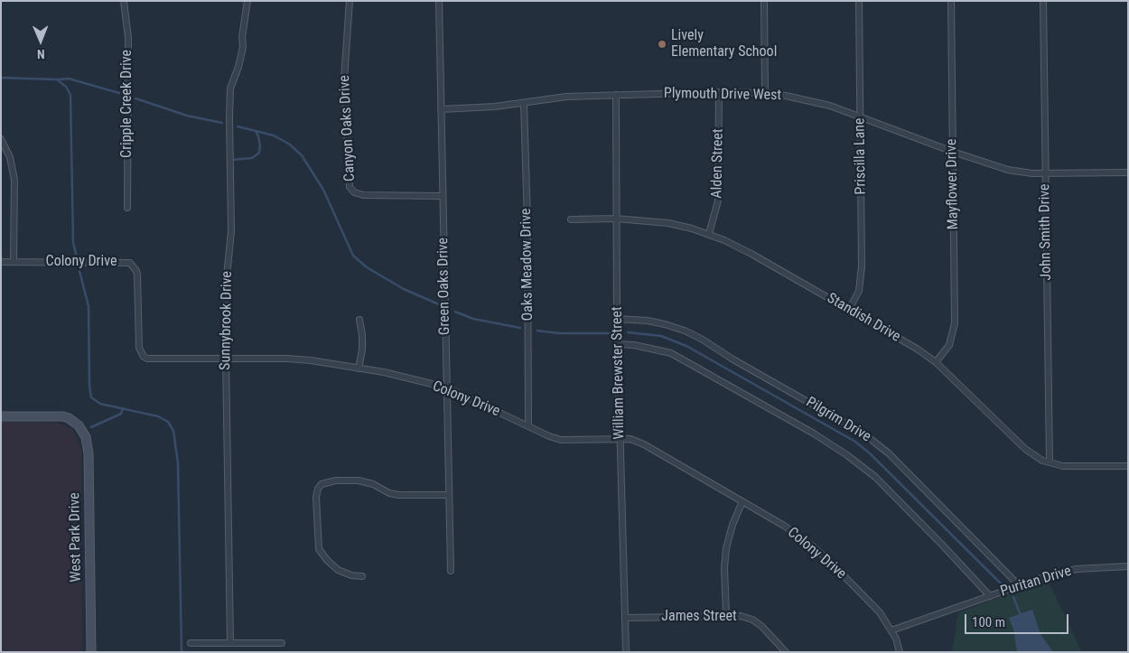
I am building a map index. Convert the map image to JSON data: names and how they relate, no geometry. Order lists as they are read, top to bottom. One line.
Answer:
{"streets":{"street":["Plymouth Drive West","Cripple Creek Drive","Canyon Oaks Drive","Priscilla Lane","Alden Street","Mayflower Drive","John Smith Drive","Colony Drive","Oaks Meadow Drive","Green Oaks Drive","Standish Drive","Sunnybrook Drive","William Brewster Street","Pilgrim Drive","West Park Drive","Puritan Drive","James Street"]},"crossings":[["Plymouth Drive West","Priscilla Lane"],["Plymouth Drive West","Alden Street"],["Plymouth Drive West","Mayflower Drive"],["Plymouth Drive West","John Smith Drive"],["Plymouth Drive West","Oaks Meadow Drive"],["Plymouth Drive West","Green Oaks Drive"],["Plymouth Drive West","William Brewster Street"],["Canyon Oaks Drive","Green Oaks Drive"],["Priscilla Lane","Standish Drive"],["Alden Street","Standish Drive"],["Mayflower Drive","Standish Drive"],["John Smith Drive","Standish Drive"],["Colony Drive","Oaks Meadow Drive"],["Colony Drive","Green Oaks Drive"],["Colony Drive","Sunnybrook Drive"],["Colony Drive","William Brewster Street"],["Colony Drive","Puritan Drive"],["Standish Drive","William Brewster Street"],["William Brewster Street","Pilgrim Drive"],["William Brewster Street","James Street"],["Pilgrim Drive","Puritan Drive"]],"places":["Lively Elementary School"],"scale_bar":"100 m","north":"bottom"}
